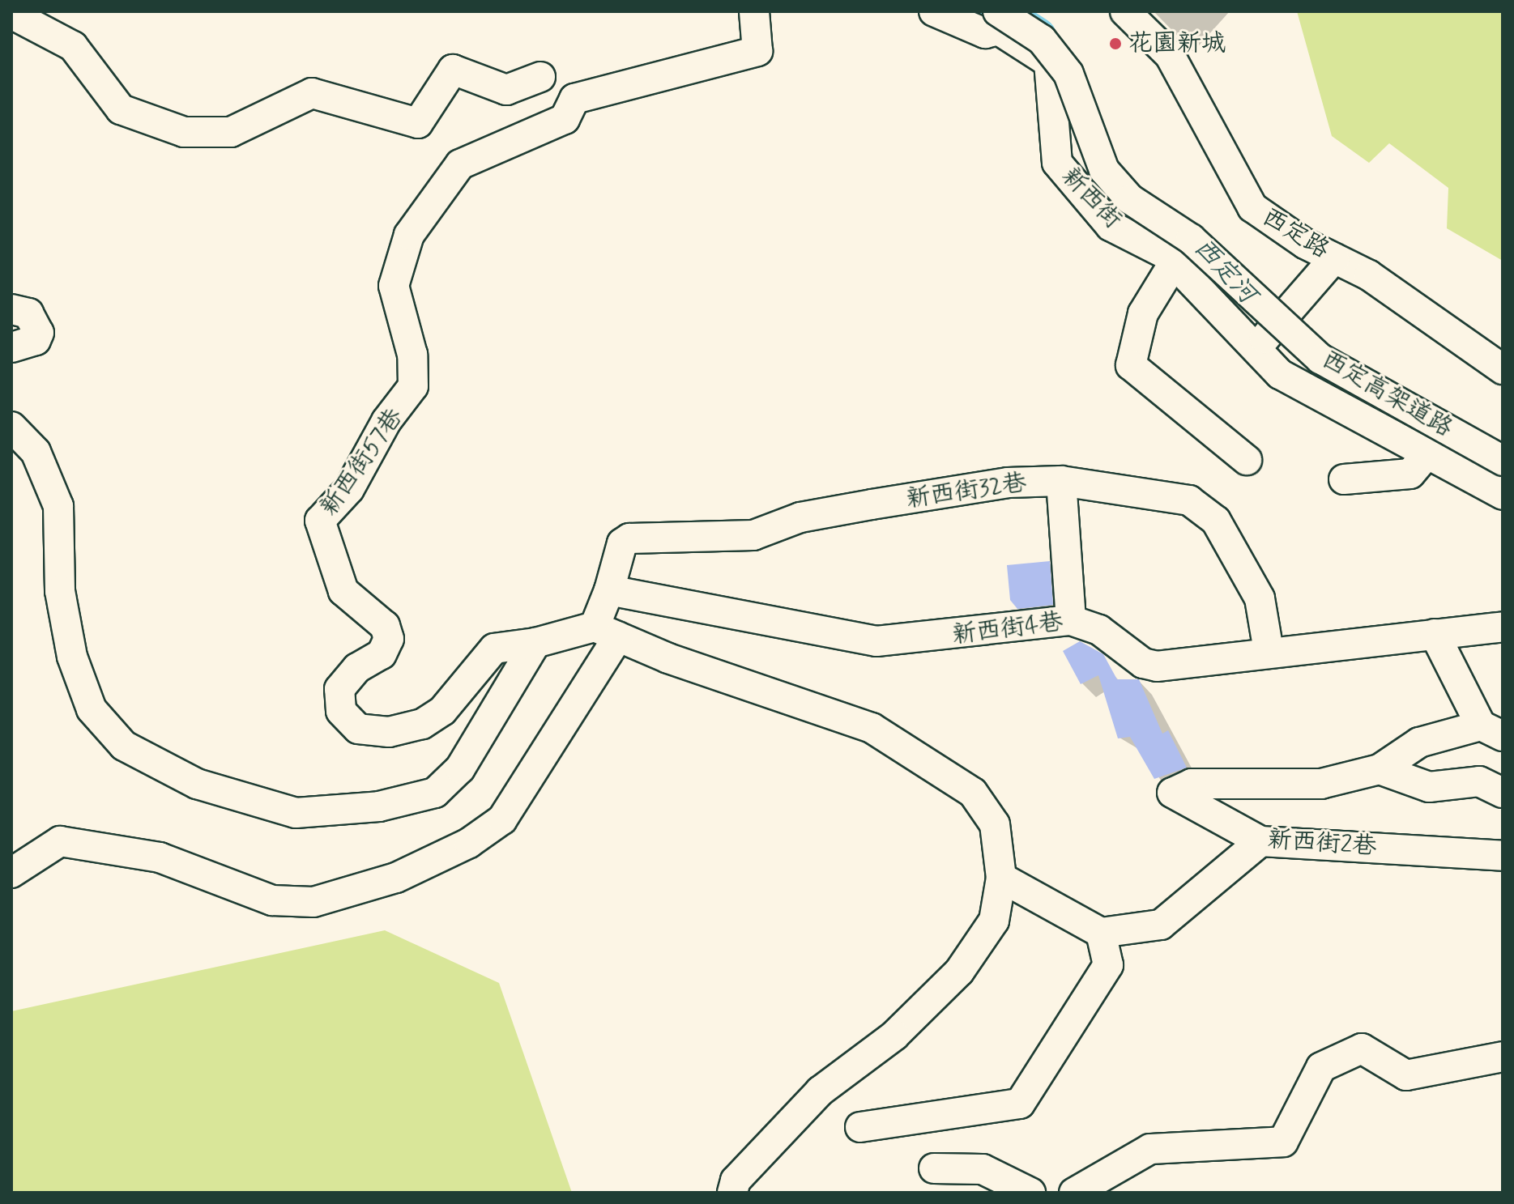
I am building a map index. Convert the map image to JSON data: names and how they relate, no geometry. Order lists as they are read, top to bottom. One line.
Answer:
{"streets":{"street":["新西街","西定路","西定高架道路","新西街57巷","新西街32巷","新西街4巷","新西街2巷"]},"crossings":[["新西街32巷","新西街4巷"]],"water":["西定河"],"places":["花園新城"]}
